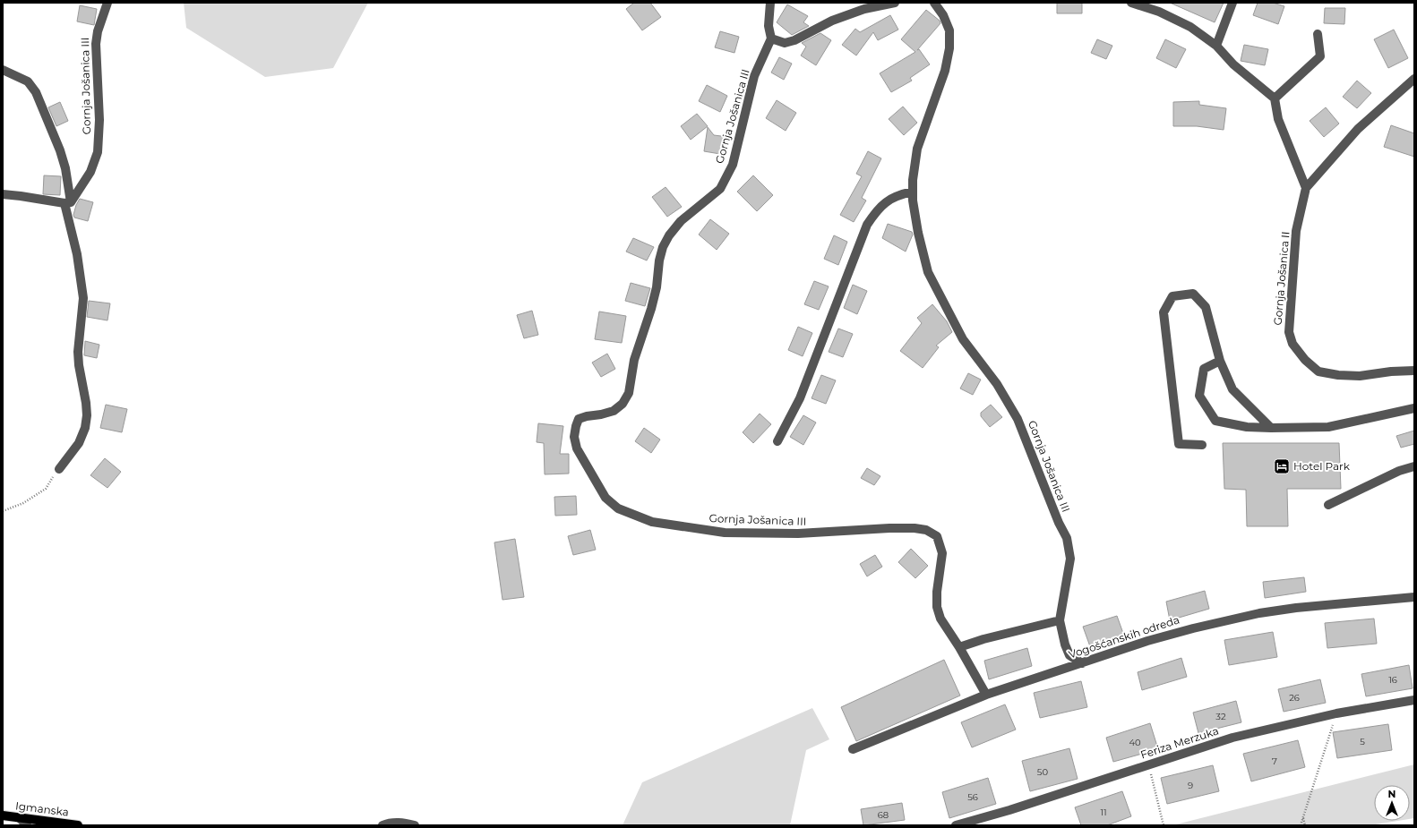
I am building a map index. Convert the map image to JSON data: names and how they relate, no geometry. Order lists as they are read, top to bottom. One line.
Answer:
{"streets":{"main road":["Igmanska"],"street":["Gornja Jošanica III","Gornja Jošanica II","Vogošćanskih odreda","Feriza Merzuka"]},"crossings":[["Gornja Jošanica III","Vogošćanskih odreda"]],"places":{"hotel":["Hotel Park"]},"house_numbers":["16","26","32","5","40","7","50","9","56","11","68"],"north":"top"}
